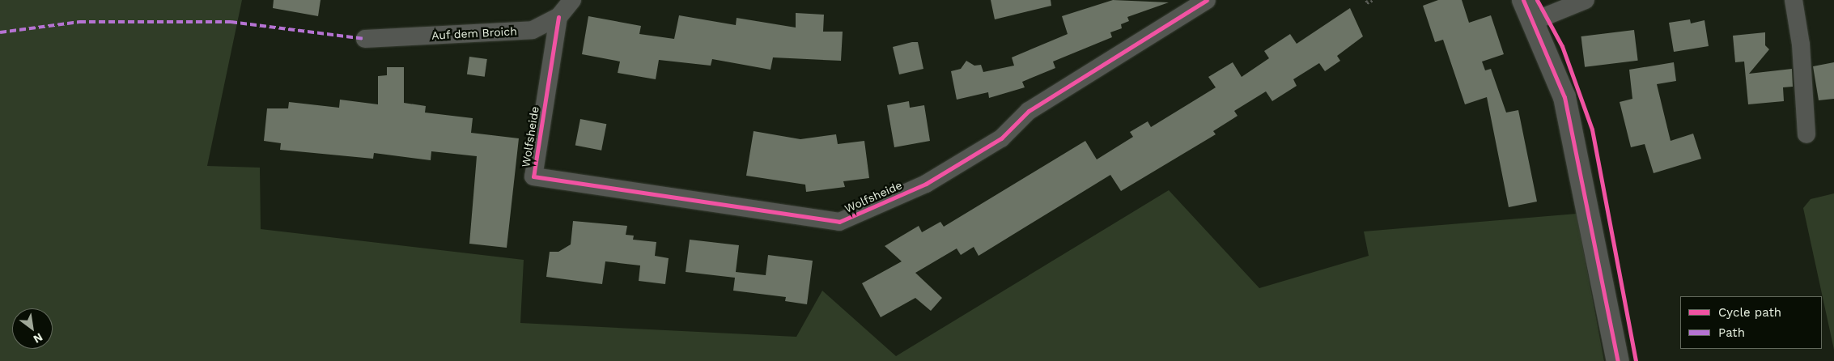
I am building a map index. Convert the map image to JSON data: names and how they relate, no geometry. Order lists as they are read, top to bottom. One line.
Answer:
{"streets":{"street":["Auf dem Broich","Wolfsheide"]},"crossings":[["Auf dem Broich","Wolfsheide"]],"legend":["Cycle path","Path"],"north":"bottom right"}
